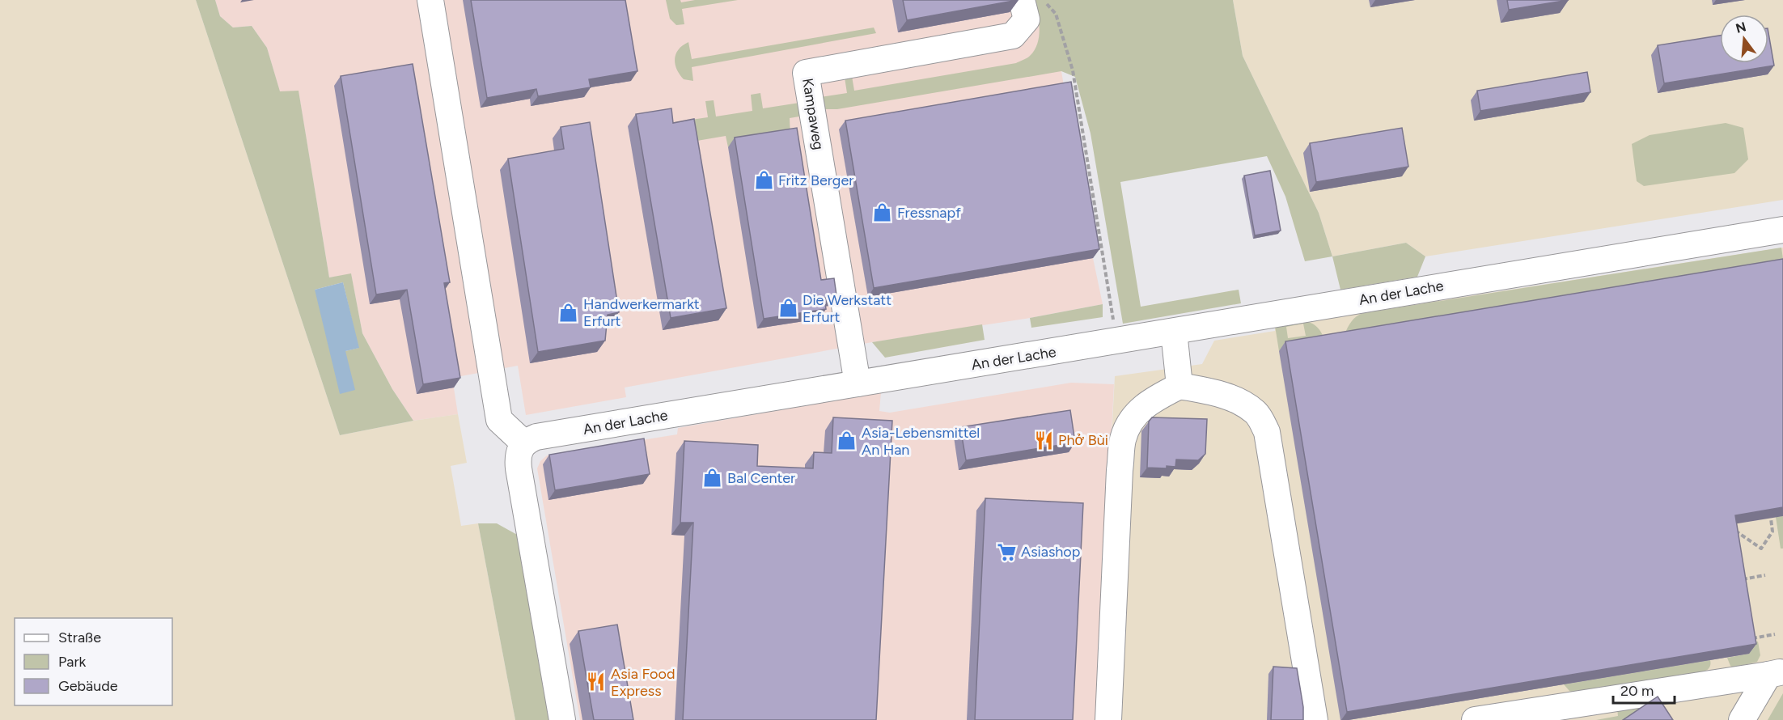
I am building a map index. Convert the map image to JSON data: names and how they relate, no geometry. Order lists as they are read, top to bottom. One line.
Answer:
{"streets":{"street":["Kampaweg","An der Lache"]},"crossings":[["Kampaweg","An der Lache"]],"places":{"shop":["Fritz Berger","Fressnapf","Die Werkstatt Erfurt","Handwerkermarkt Erfurt","Asia-Lebensmittel An Han","Bal Center"],"restaurant":["Phở Bùi","Asia Food Express"],"supermarket":["Asiashop"]},"legend":["Straße","Park","Gebäude"],"scale_bar":"20 m","north":"top"}
